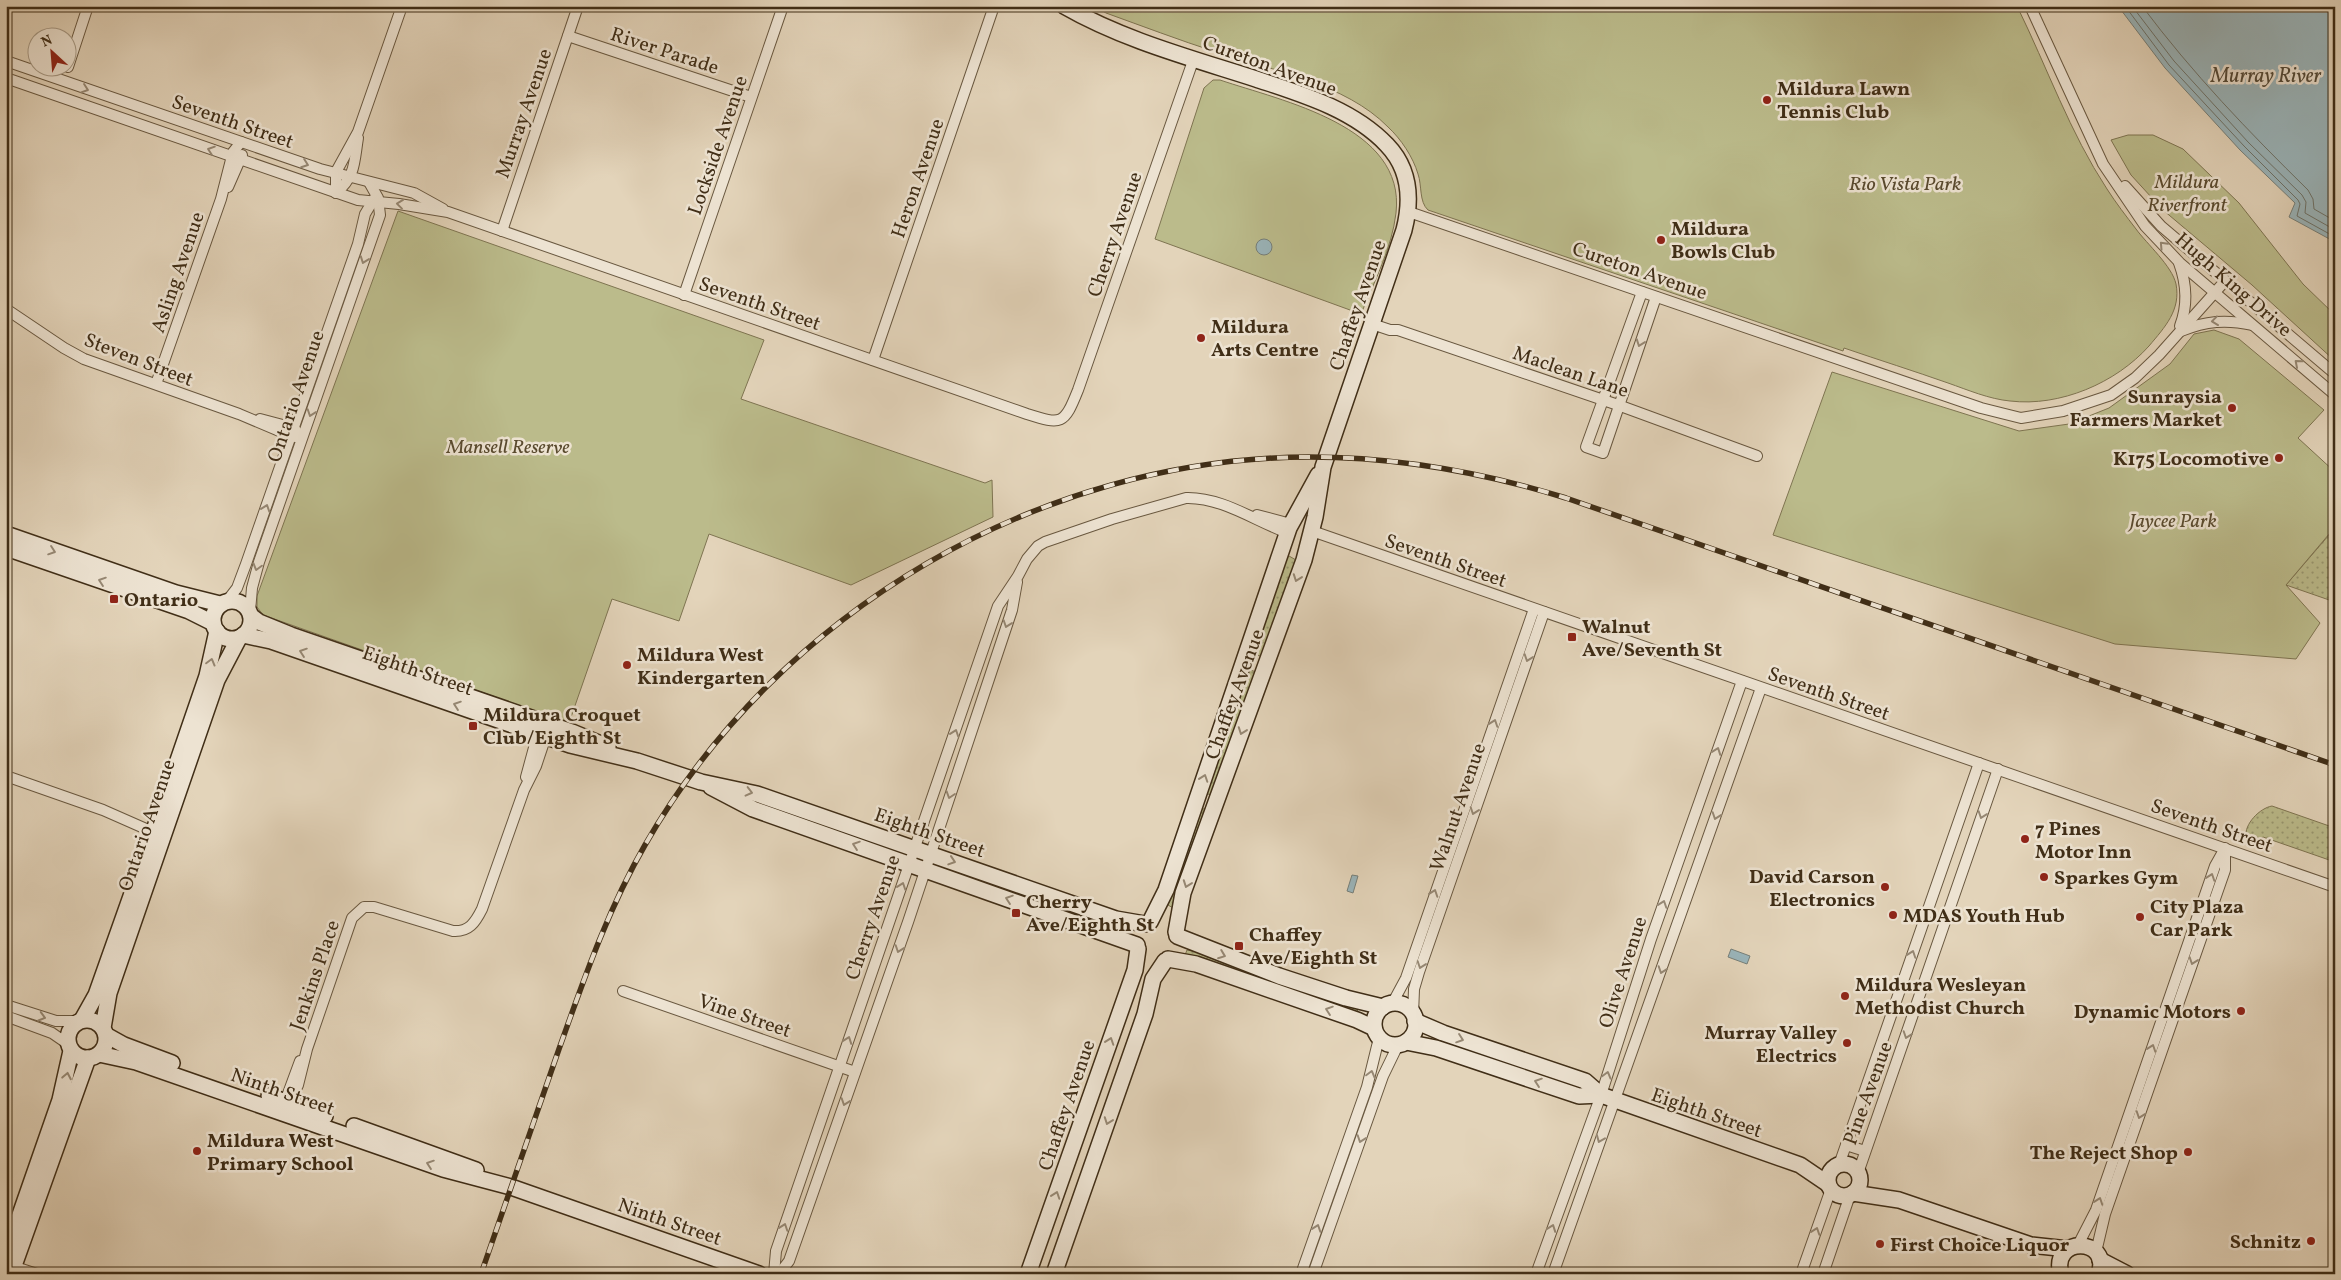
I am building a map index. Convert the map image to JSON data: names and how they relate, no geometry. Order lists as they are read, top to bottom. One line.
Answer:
{"streets":{"street":["River Parade","Cureton Avenue","Murray Avenue","Seventh Street","Lockside Avenue","Heron Avenue","Cherry Avenue","Asling Avenue","Hugh King Drive","Chaffey Avenue","Steven Street","Maclean Lane","Ontario Avenue","Eighth Street","Walnut Avenue","Olive Avenue","Jenkins Place","Vine Street","Ninth Street","Pine Avenue"]},"crossings":[["River Parade","Murray Avenue"],["River Parade","Lockside Avenue"],["Cureton Avenue","Cherry Avenue"],["Cureton Avenue","Hugh King Drive"],["Cureton Avenue","Chaffey Avenue"],["Murray Avenue","Seventh Street"],["Seventh Street","Lockside Avenue"],["Seventh Street","Heron Avenue"],["Seventh Street","Cherry Avenue"],["Seventh Street","Asling Avenue"],["Seventh Street","Chaffey Avenue"],["Seventh Street","Ontario Avenue"],["Seventh Street","Walnut Avenue"],["Seventh Street","Olive Avenue"],["Seventh Street","Pine Avenue"],["Cherry Avenue","Chaffey Avenue"],["Cherry Avenue","Eighth Street"],["Cherry Avenue","Vine Street"],["Asling Avenue","Steven Street"],["Chaffey Avenue","Maclean Lane"],["Chaffey Avenue","Eighth Street"],["Steven Street","Ontario Avenue"],["Ontario Avenue","Eighth Street"],["Ontario Avenue","Ninth Street"],["Eighth Street","Walnut Avenue"],["Eighth Street","Olive Avenue"],["Eighth Street","Jenkins Place"],["Eighth Street","Pine Avenue"],["Jenkins Place","Ninth Street"]],"water":["Murray River"],"parks":["Mildura Riverfront","Rio Vista Park","Mansell Reserve","Jaycee Park"],"places":{"other":["Mildura Lawn Tennis Club","Mildura Bowls Club","Mildura Arts Centre","Sunraysia Farmers Market","K175 Locomotive","Mildura West Kindergarten","7 Pines Motor Inn","Sparkes Gym","David Carson Electronics","MDAS Youth Hub","City Plaza Car Park","Mildura Wesleyan Methodist Church","Dynamic Motors","Murray Valley Electrics","Mildura West Primary School","The Reject Shop","Schnitz","First Choice Liquor"],"transit":["Ontario","Walnut Ave/Seventh St","Mildura Croquet Club/Eighth St","Cherry Ave/Eighth St","Chaffey Ave/Eighth St"]},"north":"top left"}
